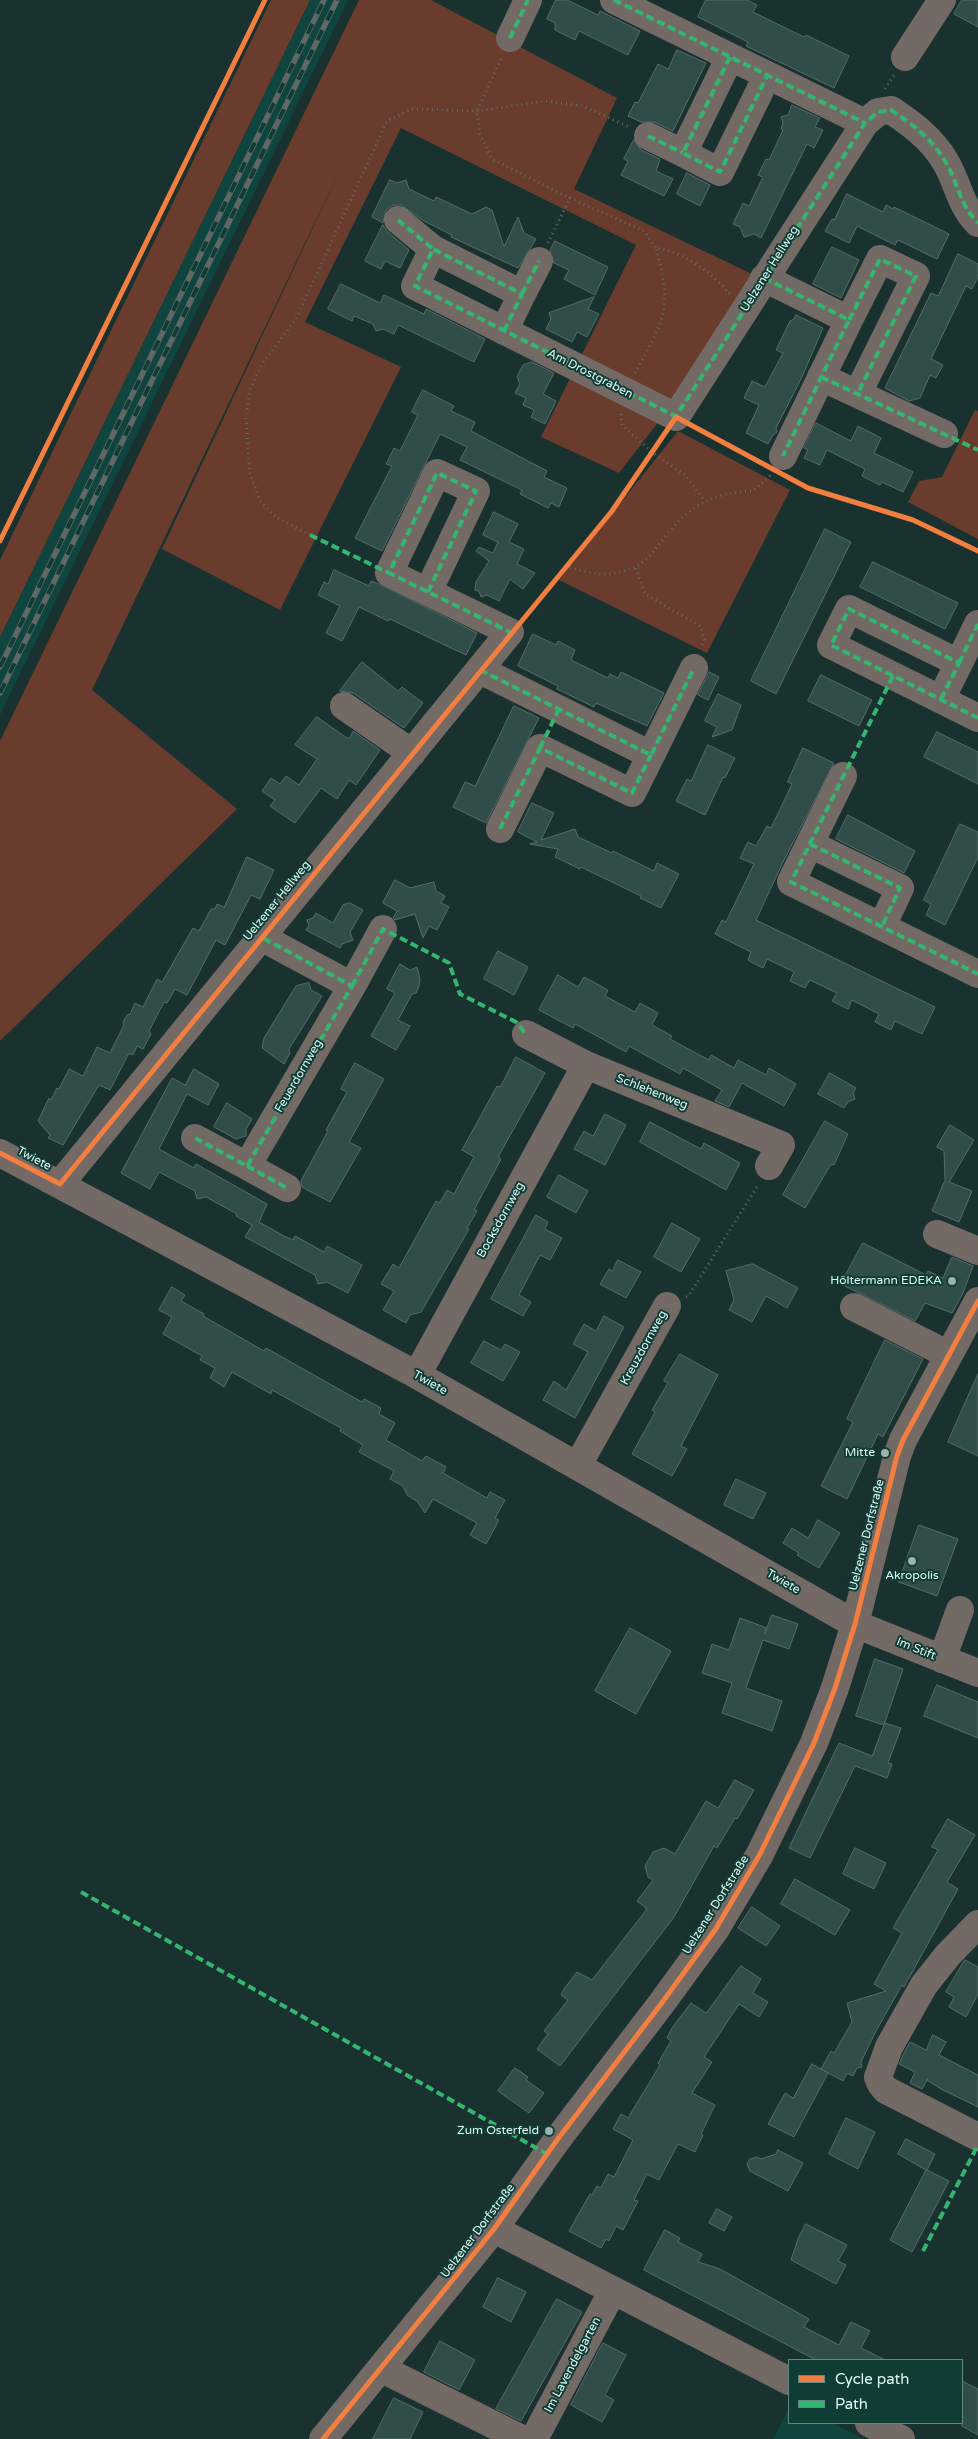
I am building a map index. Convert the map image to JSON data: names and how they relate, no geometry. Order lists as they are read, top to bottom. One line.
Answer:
{"streets":{"street":["Uelzener Hellweg","Am Drostgraben","Feuerdornweg","Schlehenweg","Twiete","Bocksdornweg","Kreuzdornweg","Uelzener Dorfstraße","Im Stift","Im Lavendelgarten"]},"crossings":[["Uelzener Hellweg","Am Drostgraben"],["Uelzener Hellweg","Twiete"],["Schlehenweg","Bocksdornweg"],["Schlehenweg","Kreuzdornweg"],["Twiete","Bocksdornweg"],["Twiete","Kreuzdornweg"],["Twiete","Uelzener Dorfstraße"],["Twiete","Im Stift"],["Uelzener Dorfstraße","Im Stift"]],"places":["Höltermann EDEKA","Mitte","Akropolis","Zum Osterfeld"],"legend":["Cycle path","Path"]}
